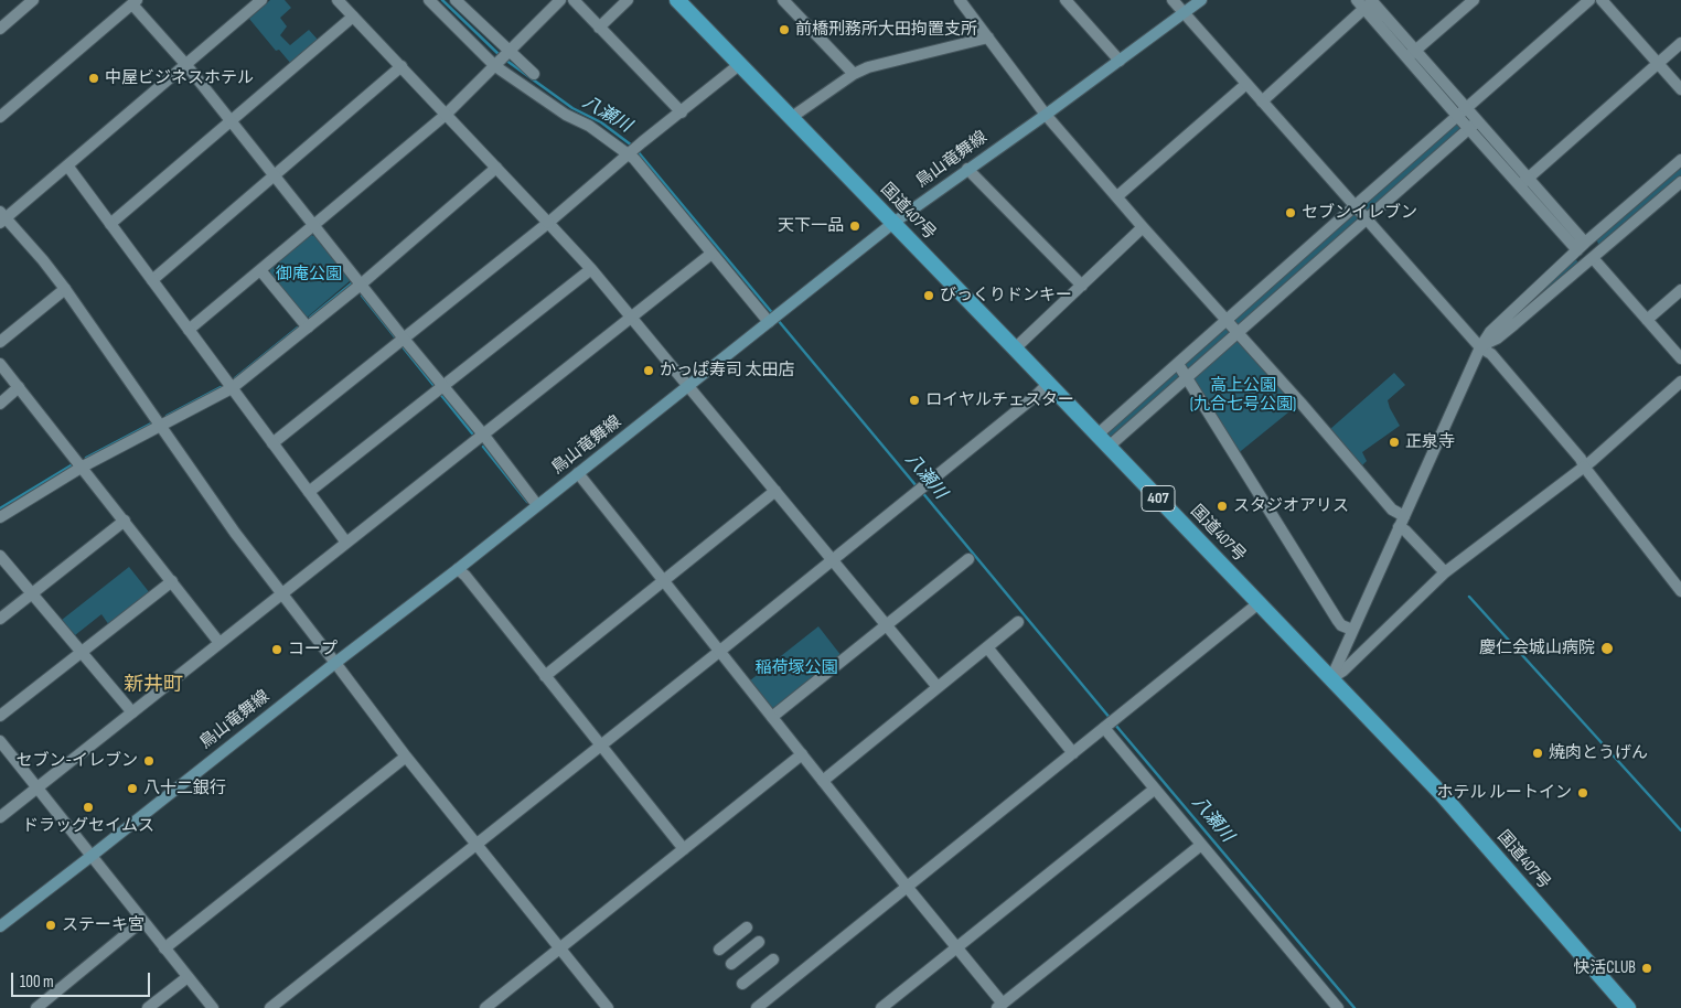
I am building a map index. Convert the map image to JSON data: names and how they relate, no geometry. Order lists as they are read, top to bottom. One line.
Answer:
{"streets":{"highway":["国道407号","407"],"main road":["鳥山竜舞線"]},"crossings":[["鳥山竜舞線","国道407号"]],"districts":["新井町"],"water":["八瀬川"],"parks":["御庵公園","高上公園 (九合七号公園)","稲荷塚公園"],"places":["前橋刑務所大田拘置支所","中屋ビジネスホテル","セブンイレブン","天下一品","びっくりドンキー","かっぱ寿司 太田店","ロイヤルチェスター","正泉寺","スタジオアリス","慶仁会城山病院","コープ","焼肉とうげん","セブン-イレブン","八十二銀行","ホテル ルートイン","ドラッグセイムス","ステーキ宮","快活CLUB"],"scale_bar":"100 m"}
